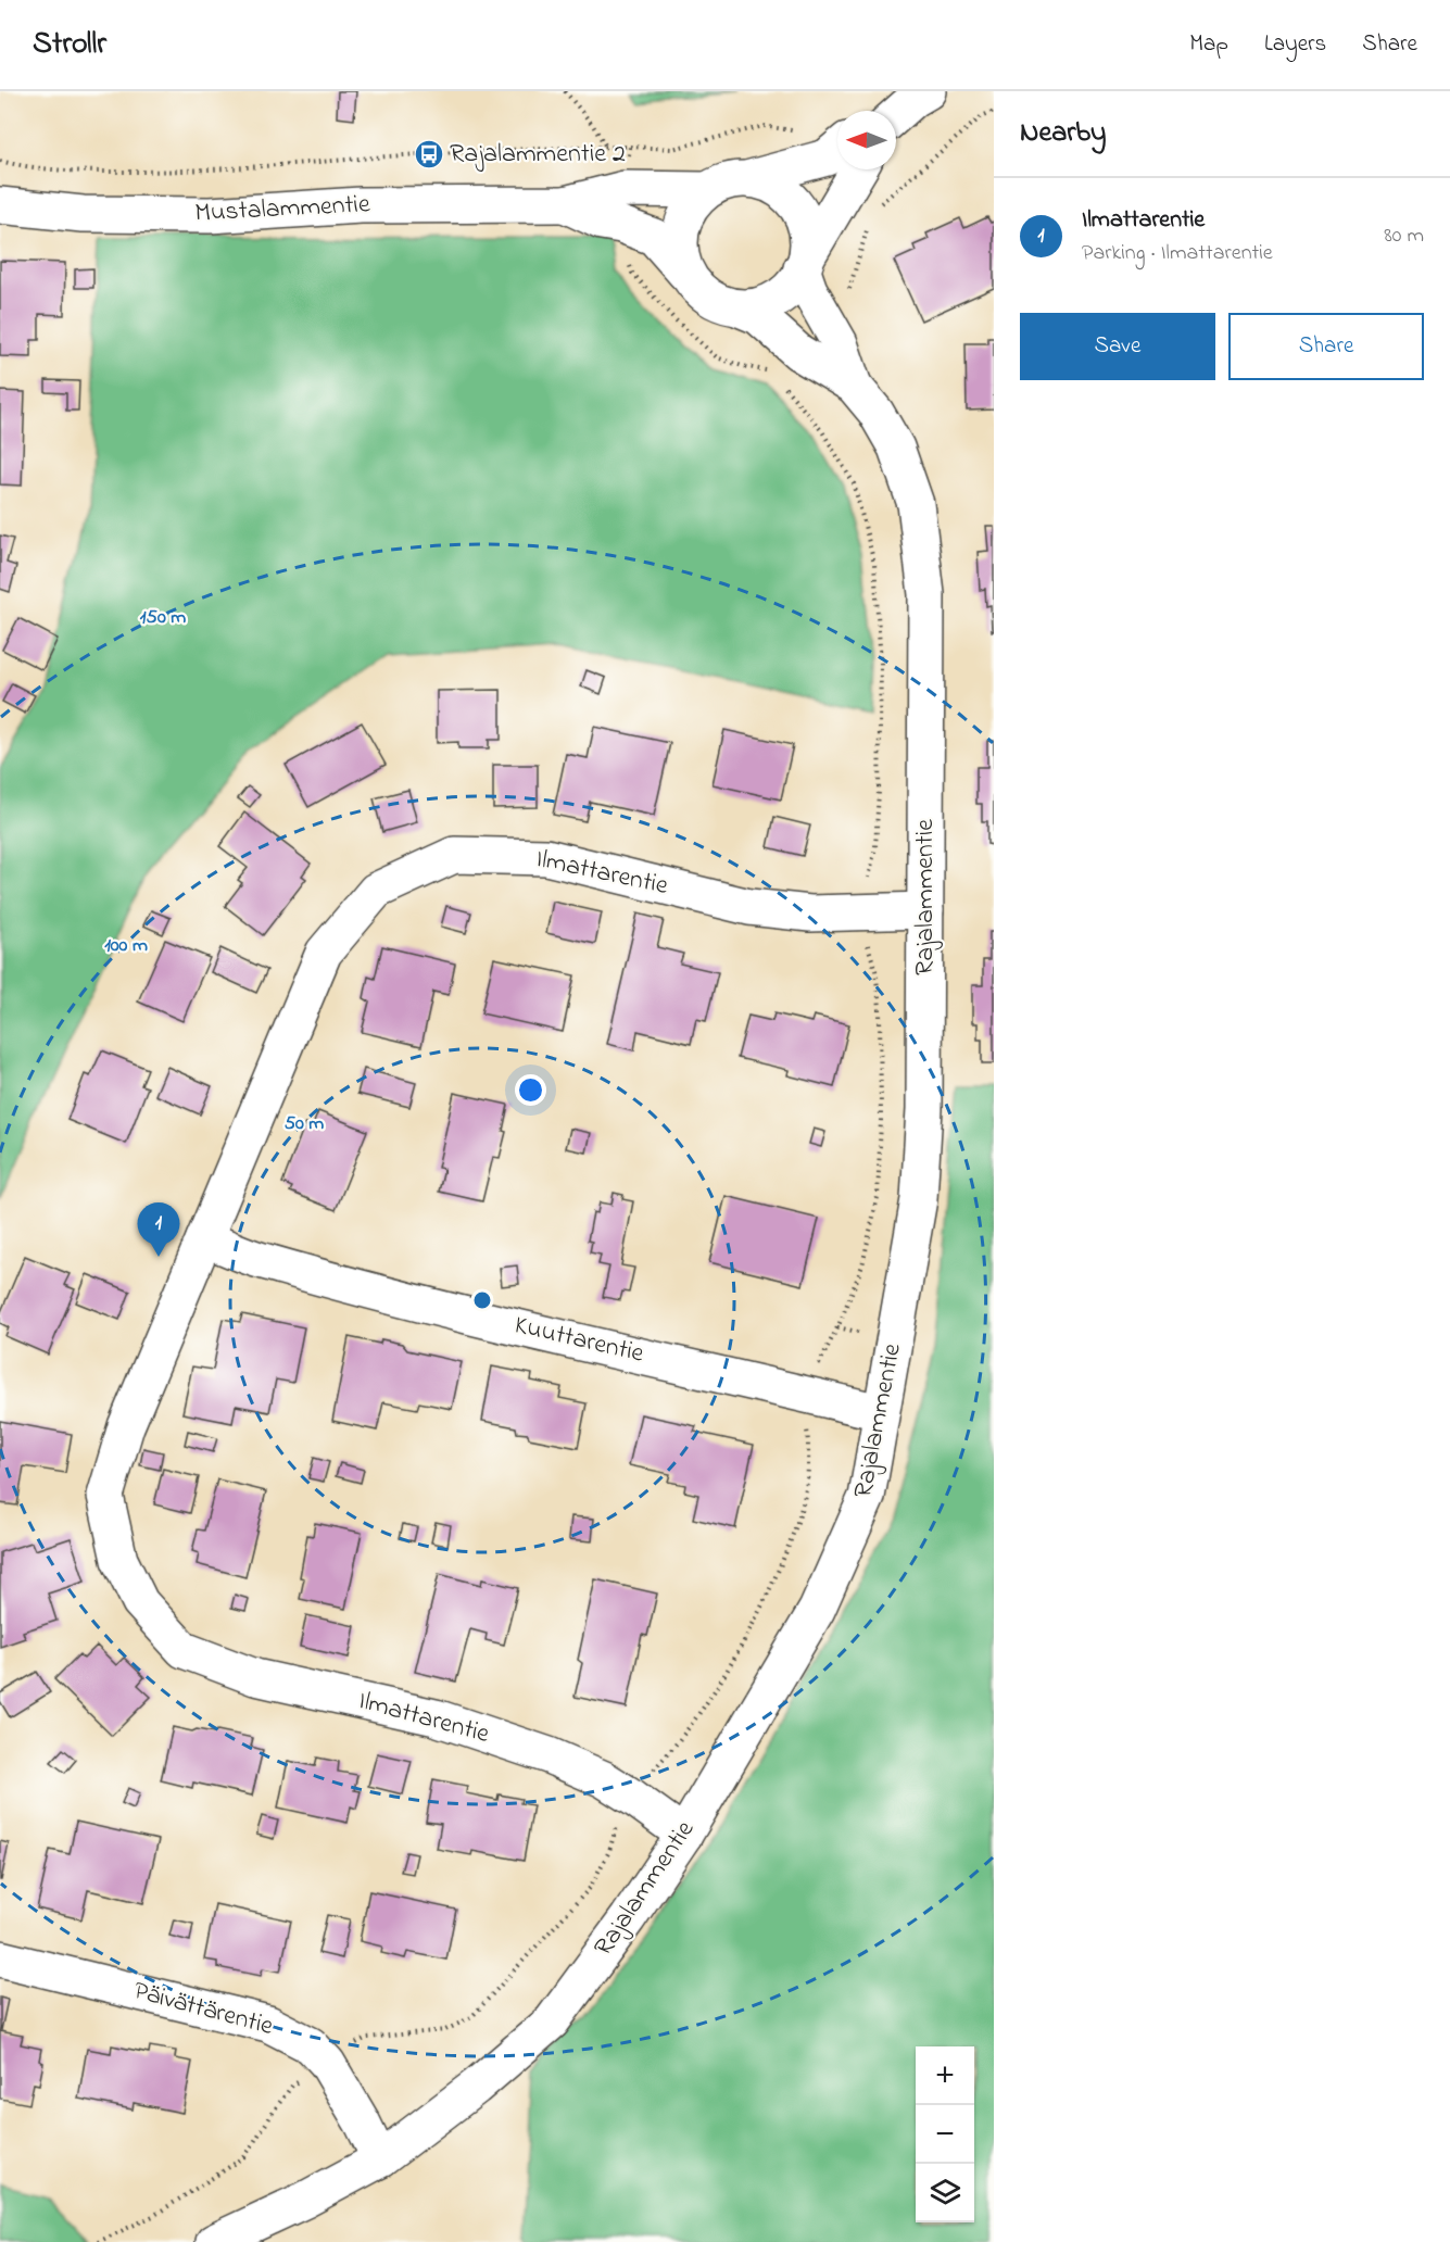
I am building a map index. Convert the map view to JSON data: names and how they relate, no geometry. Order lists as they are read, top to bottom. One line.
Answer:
{"streets":{"street":["Mustalammentie","Ilmattarentie","Rajalammentie","Kuuttarentie","Päivättärentie"]},"crossings":[["Mustalammentie","Rajalammentie"],["Ilmattarentie","Rajalammentie"],["Ilmattarentie","Kuuttarentie"],["Rajalammentie","Kuuttarentie"],["Rajalammentie","Päivättärentie"]],"places":{"bus stop":["Rajalammentie 2"]},"north":"left","page":{"header":"Strollr","nav":["Map","Layers","Share"],"heading":"Nearby","list":[{"mark":"1","name":"Ilmattarentie","note":"Parking · Ilmattarentie","value":"80 m"}],"buttons":["Save","Share"],"pins":"1","map_buttons":["+","−"]},"rings":["150 m","100 m","50 m"]}
